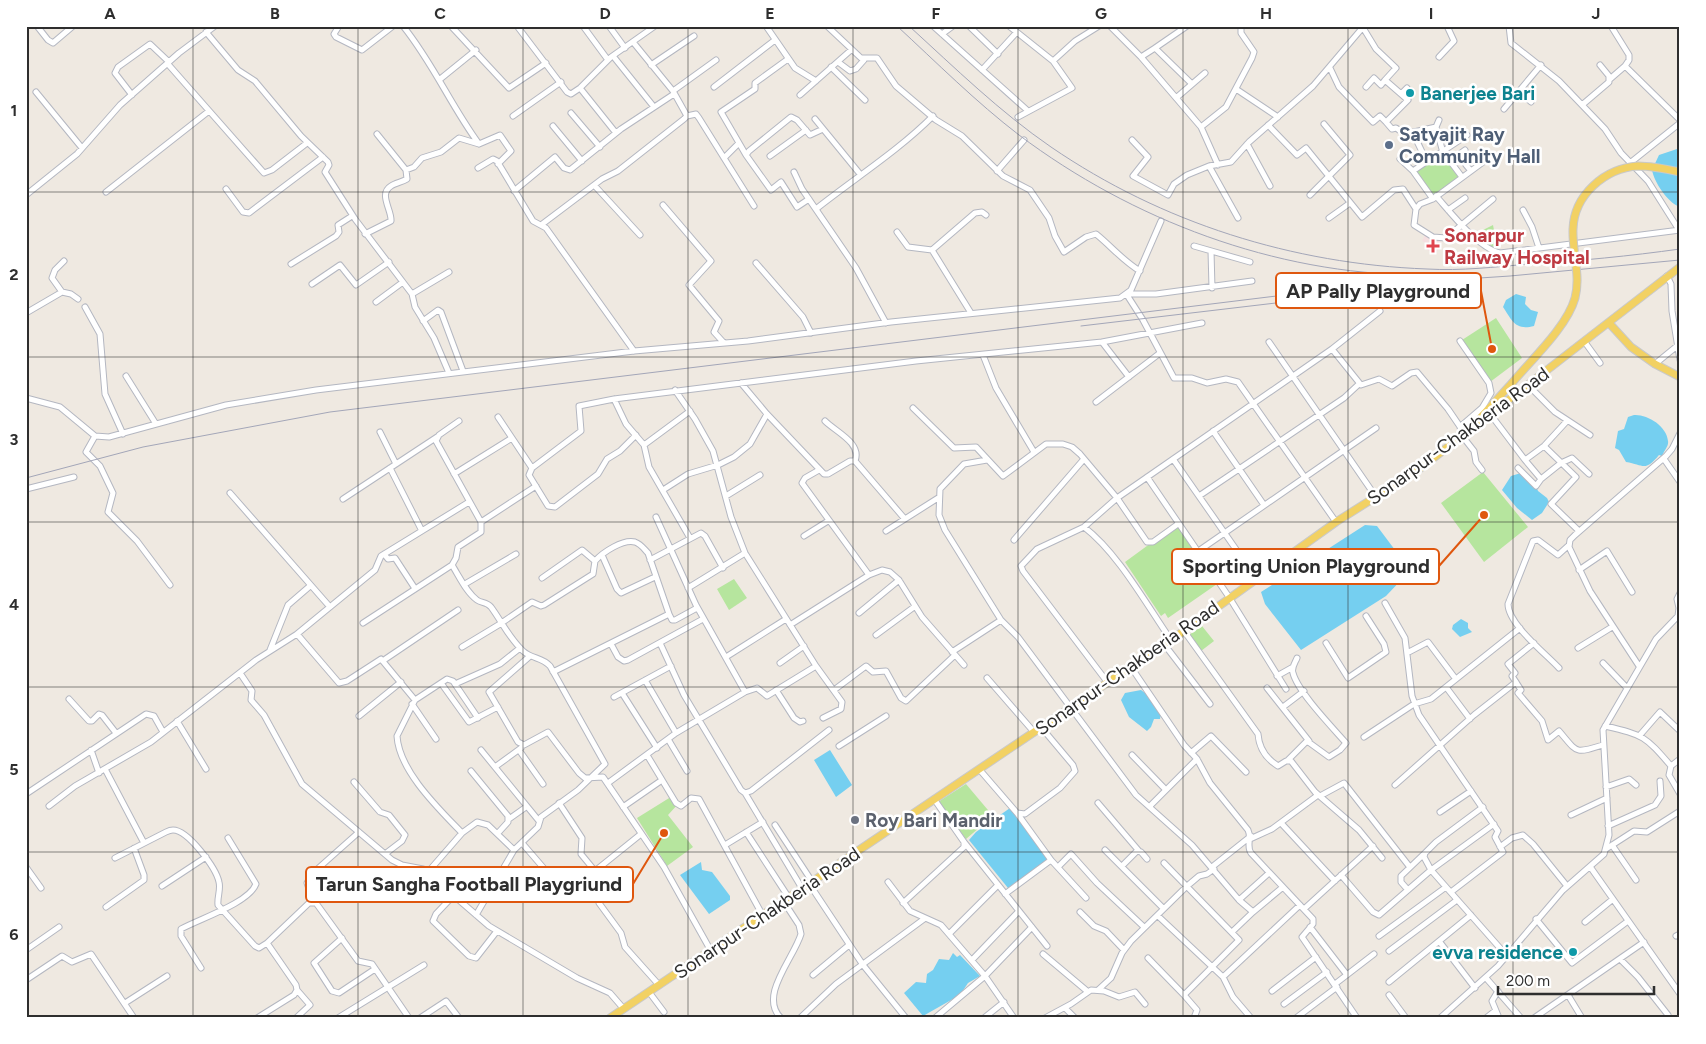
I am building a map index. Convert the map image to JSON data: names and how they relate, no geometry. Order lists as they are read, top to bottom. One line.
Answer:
{"streets":{"main road":["Sonarpur-Chakberia Road"]},"places":{"other":["Banerjee Bari","Satyajit Ray Community Hall","AP Pally Playground","Sporting Union Playground","Roy Bari Mandir","Tarun Sangha Football Playgriund","evva residence"],"health":["Sonarpur Railway Hospital"]},"scale_bar":"200 m","grid":{"columns":["A","B","C","D","E","F","G","H","I","J"],"rows":["1","2","3","4","5","6"]}}
